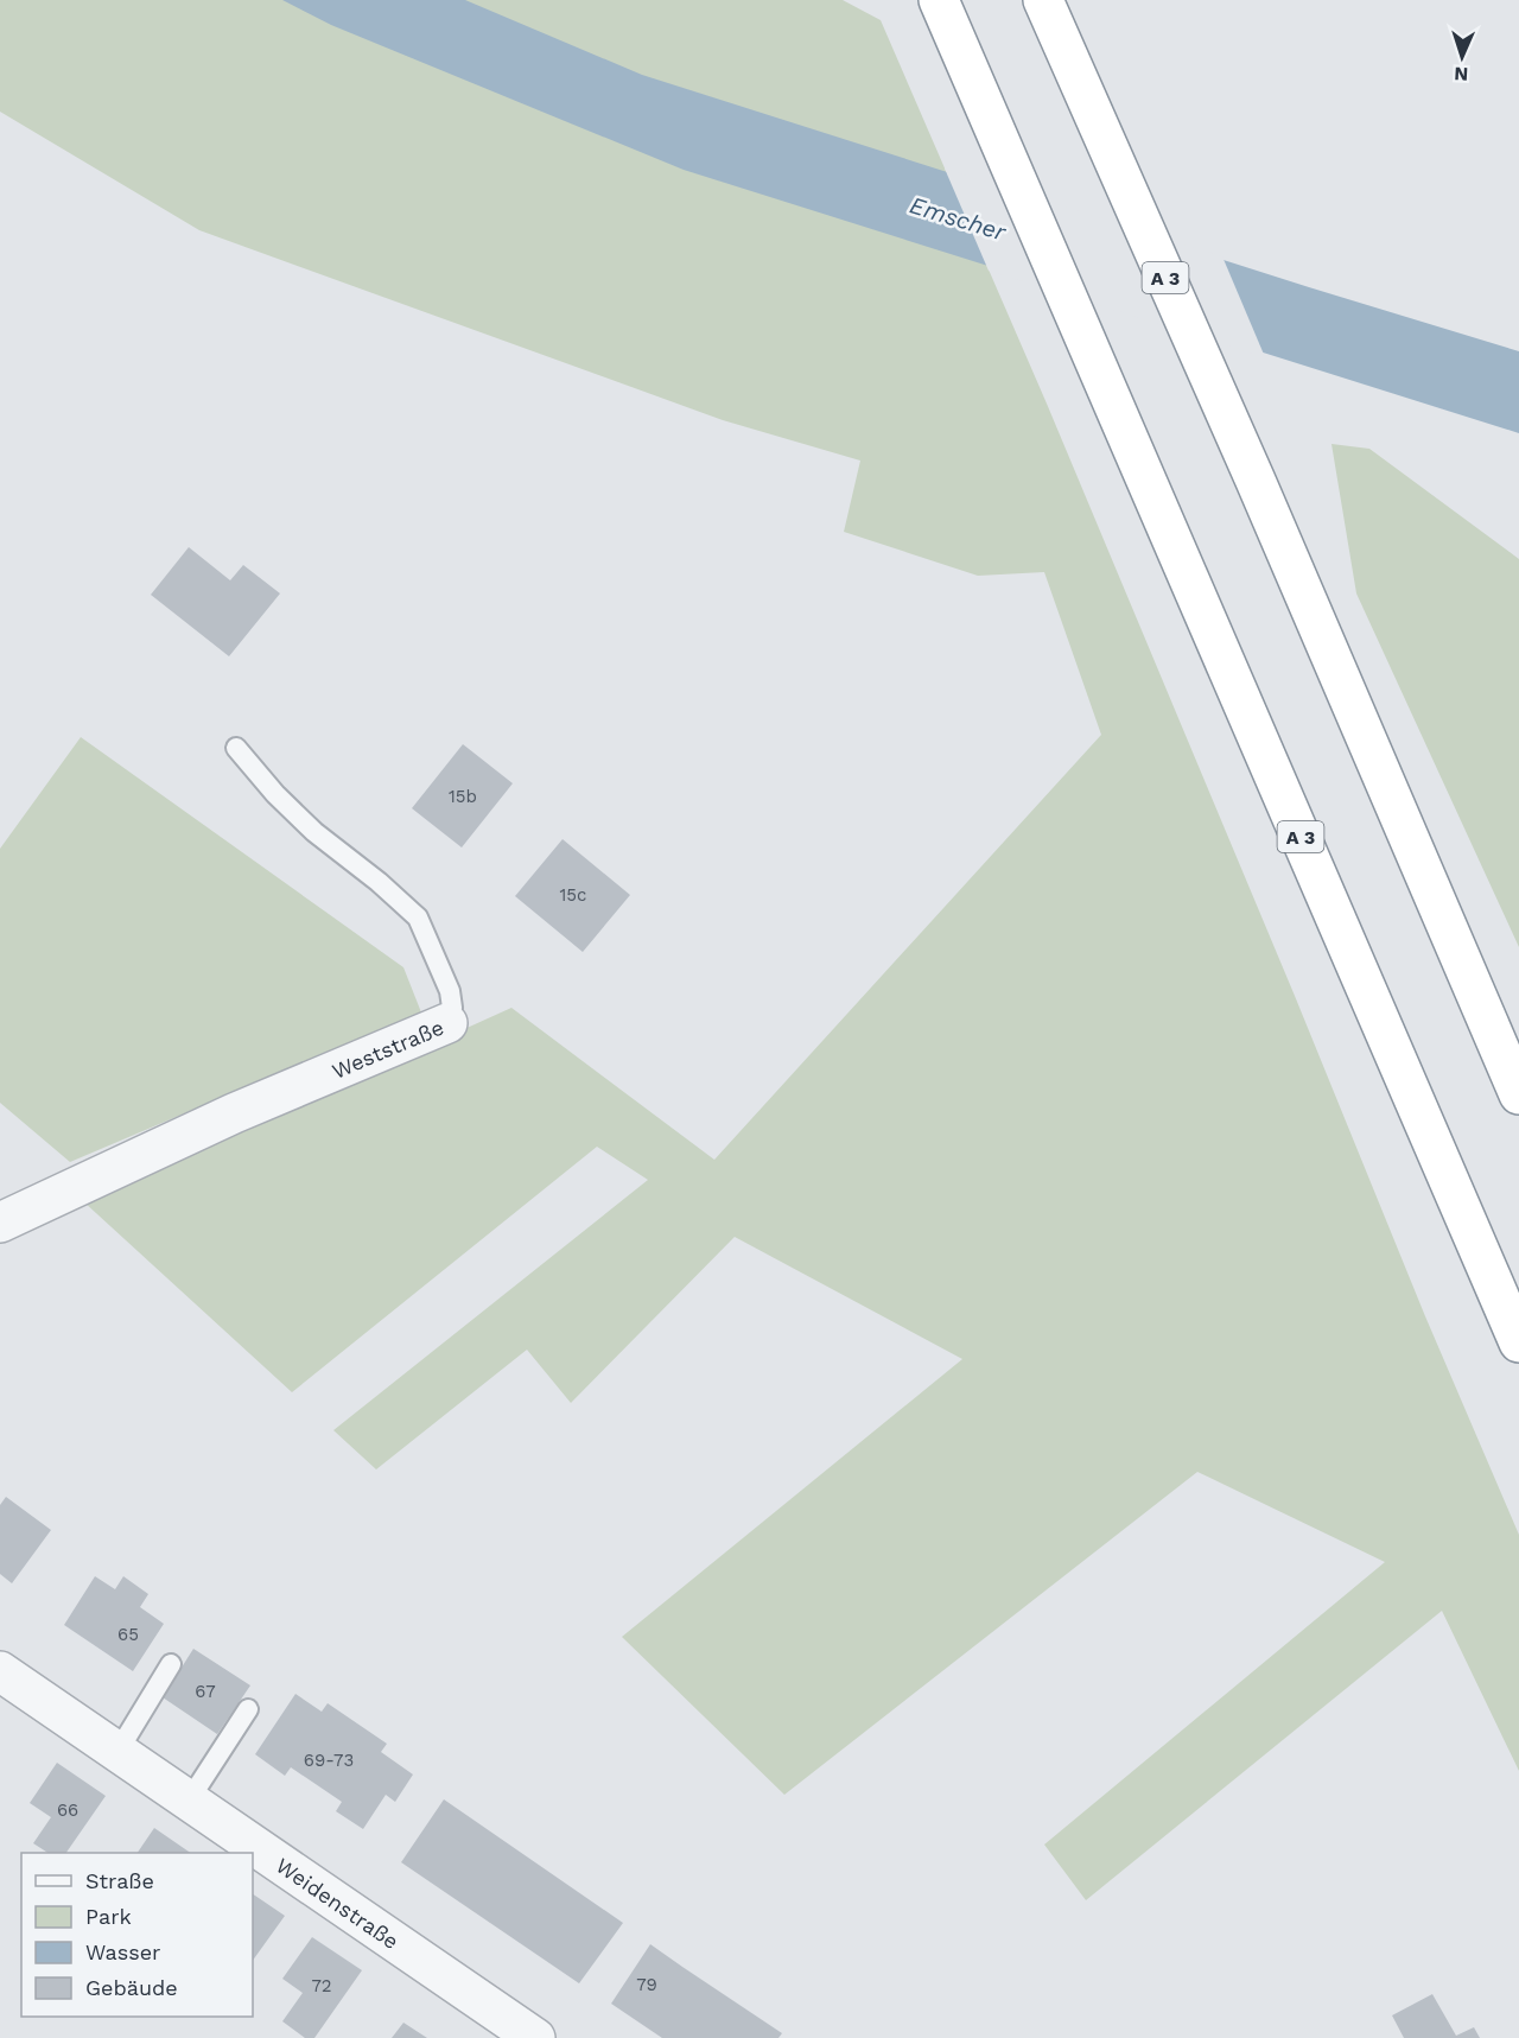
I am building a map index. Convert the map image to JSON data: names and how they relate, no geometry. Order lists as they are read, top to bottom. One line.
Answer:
{"streets":{"highway":["A 3"],"street":["Weststraße","Weidenstraße"]},"water":["Emscher"],"house_numbers":["15b","15c","65","67","69-73","66","79","72"],"legend":["Straße","Park","Wasser","Gebäude"],"north":"bottom"}
